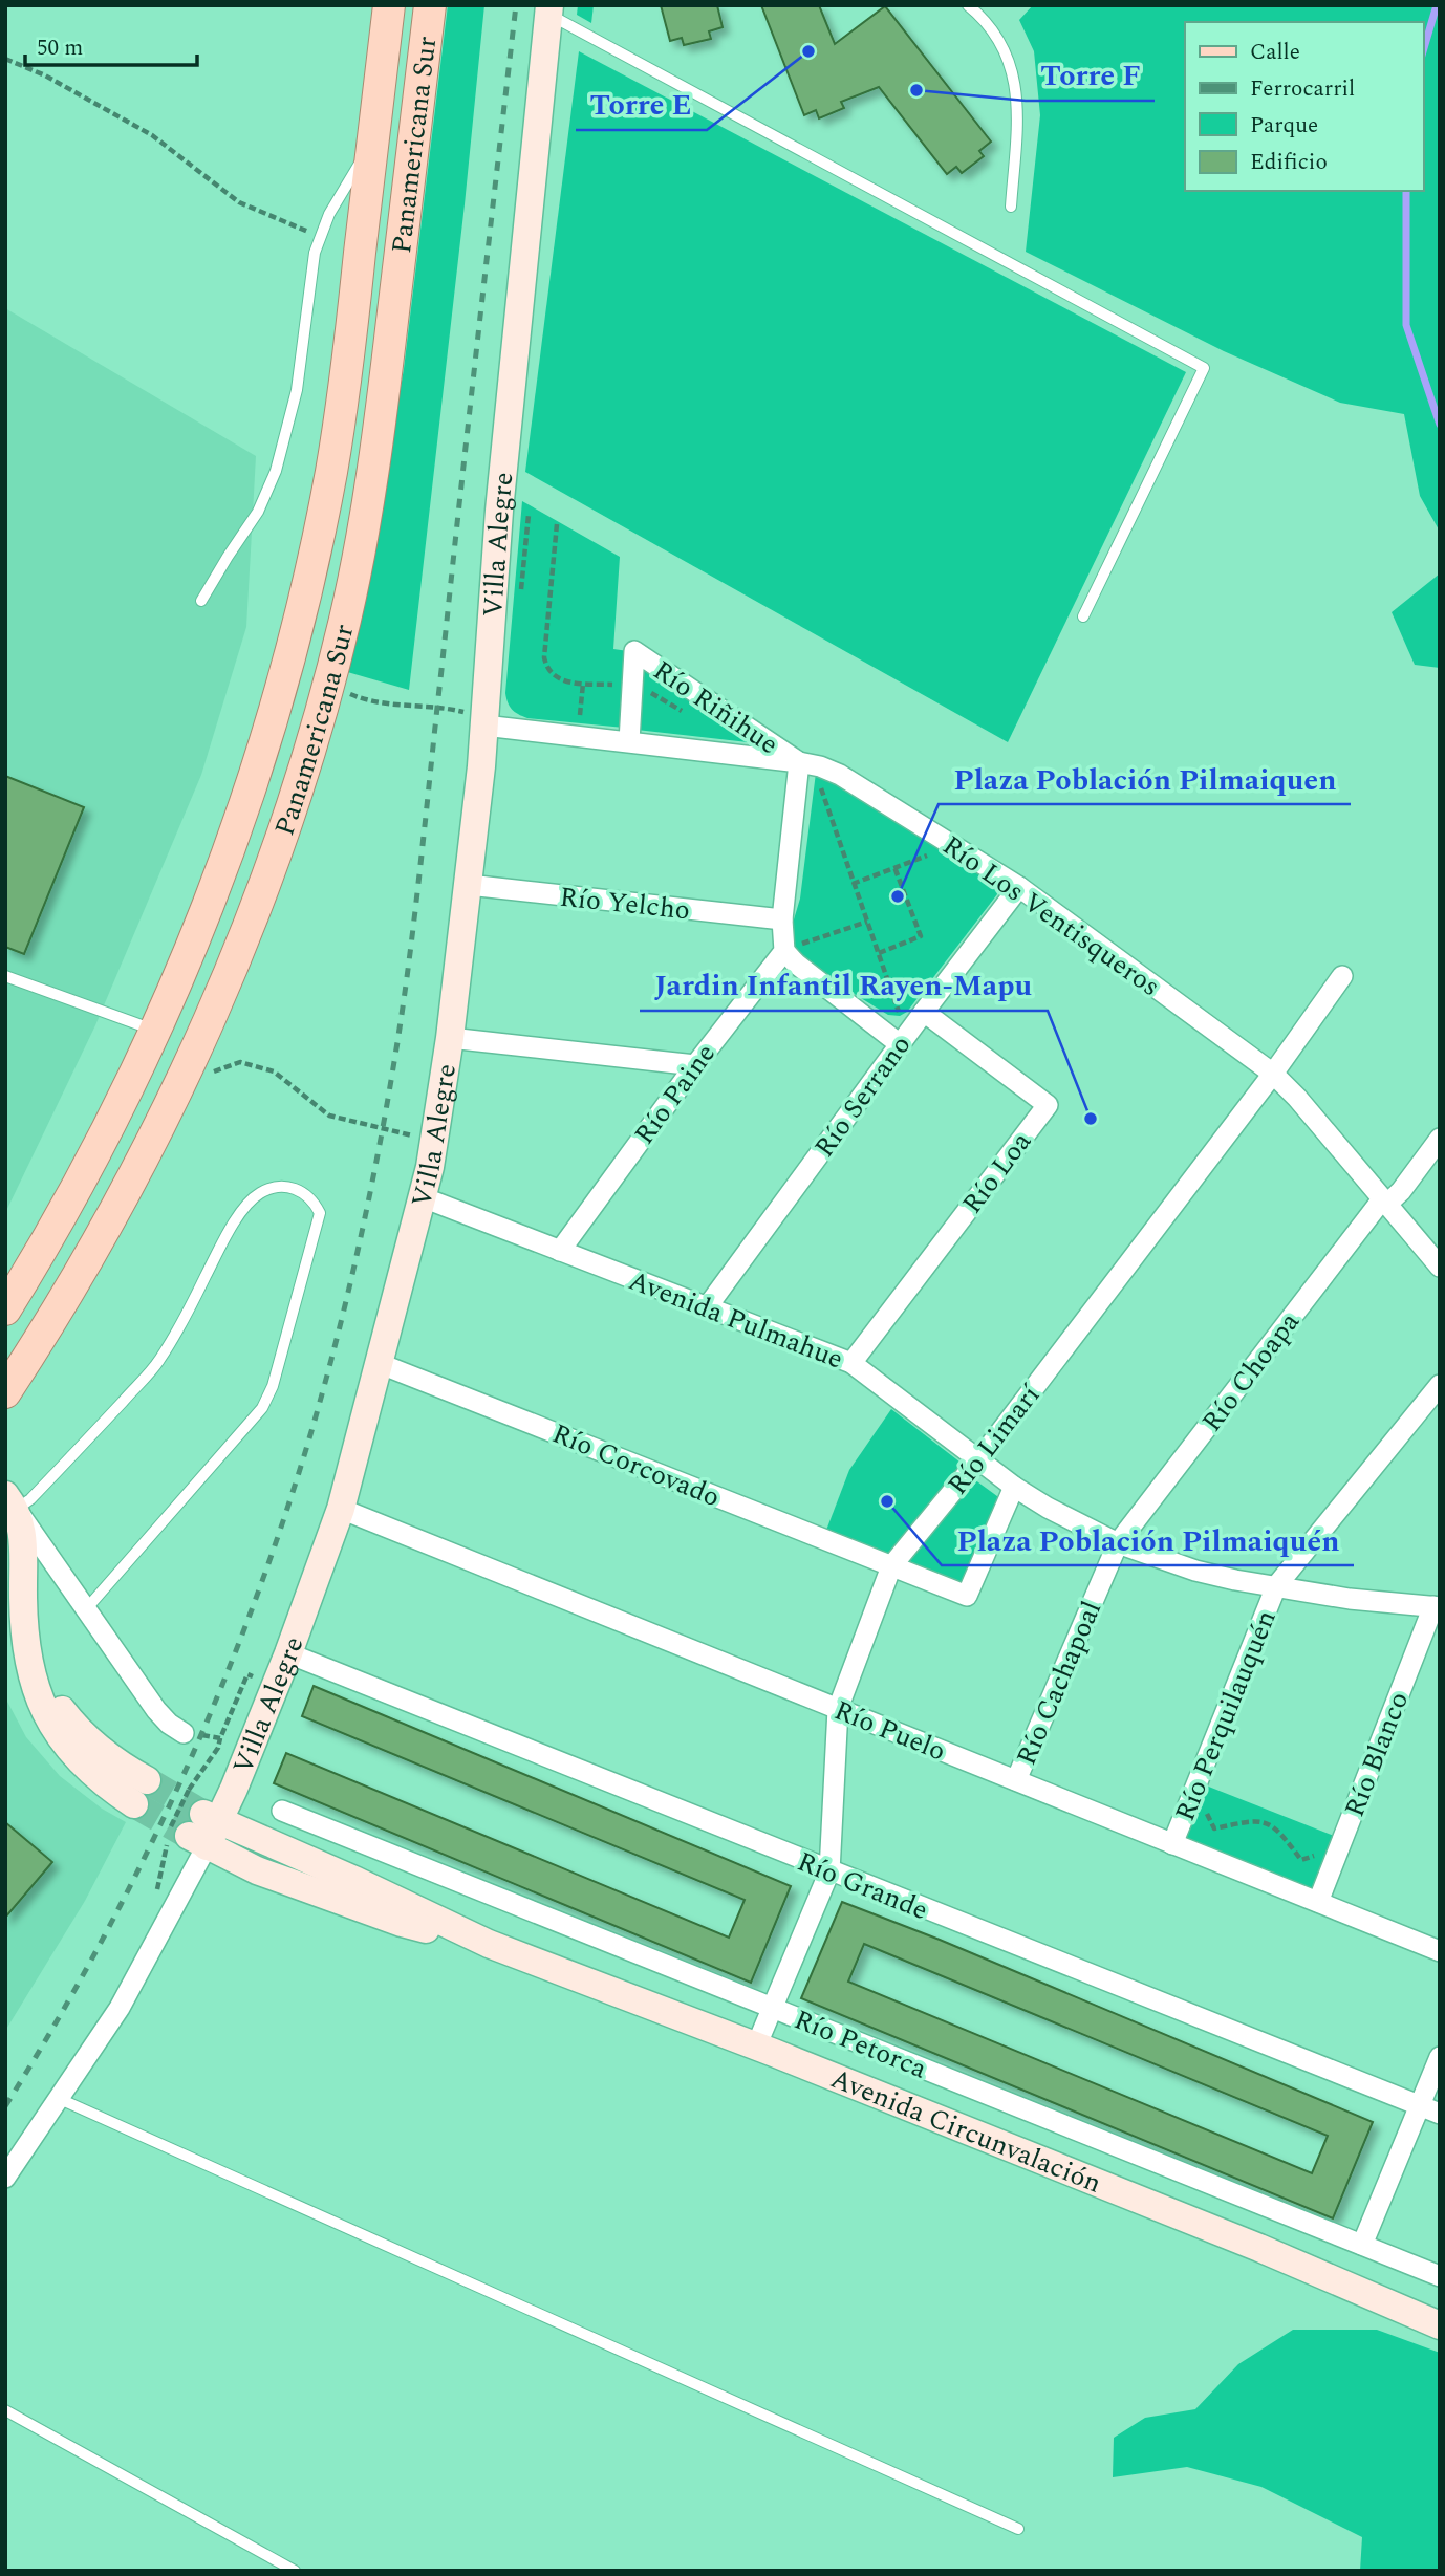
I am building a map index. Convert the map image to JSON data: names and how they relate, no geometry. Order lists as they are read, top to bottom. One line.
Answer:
{"streets":{"main road":["Panamericana Sur","Villa Alegre","Avenida Circunvalación"],"street":["Río Riñihue","Río Yelcho","Río Los Ventisqueros","Río Paine","Río Serrano","Río Loa","Avenida Pulmahue","Río Choapa","Río Limarí","Río Corcovado","Río Cachapoal","Río Perquilauquén","Río Puelo","Río Blanco","Río Grande","Río Petorca"]},"crossings":[["Villa Alegre","Río Yelcho"],["Villa Alegre","Río Los Ventisqueros"],["Villa Alegre","Avenida Pulmahue"],["Villa Alegre","Río Corcovado"],["Villa Alegre","Río Puelo"],["Villa Alegre","Río Grande"],["Villa Alegre","Avenida Circunvalación"],["Río Riñihue","Río Los Ventisqueros"],["Río Los Ventisqueros","Río Serrano"],["Río Los Ventisqueros","Río Choapa"],["Río Los Ventisqueros","Río Limarí"],["Río Paine","Avenida Pulmahue"],["Río Serrano","Río Loa"],["Río Serrano","Avenida Pulmahue"],["Río Loa","Avenida Pulmahue"],["Avenida Pulmahue","Río Choapa"],["Avenida Pulmahue","Río Limarí"],["Avenida Pulmahue","Río Corcovado"],["Avenida Pulmahue","Río Cachapoal"],["Avenida Pulmahue","Río Perquilauquén"],["Avenida Pulmahue","Río Blanco"],["Río Choapa","Río Cachapoal"],["Río Limarí","Río Corcovado"],["Río Limarí","Río Puelo"],["Río Limarí","Río Grande"],["Río Limarí","Río Petorca"],["Río Limarí","Avenida Circunvalación"],["Río Cachapoal","Río Puelo"],["Río Perquilauquén","Río Puelo"],["Río Puelo","Río Blanco"]],"places":["Torre E","Torre F","Plaza Población Pilmaiquen","Jardin Infantil Rayen-Mapu","Plaza Población Pilmaiquén"],"legend":["Calle","Ferrocarril","Parque","Edificio"],"scale_bar":"50 m"}
